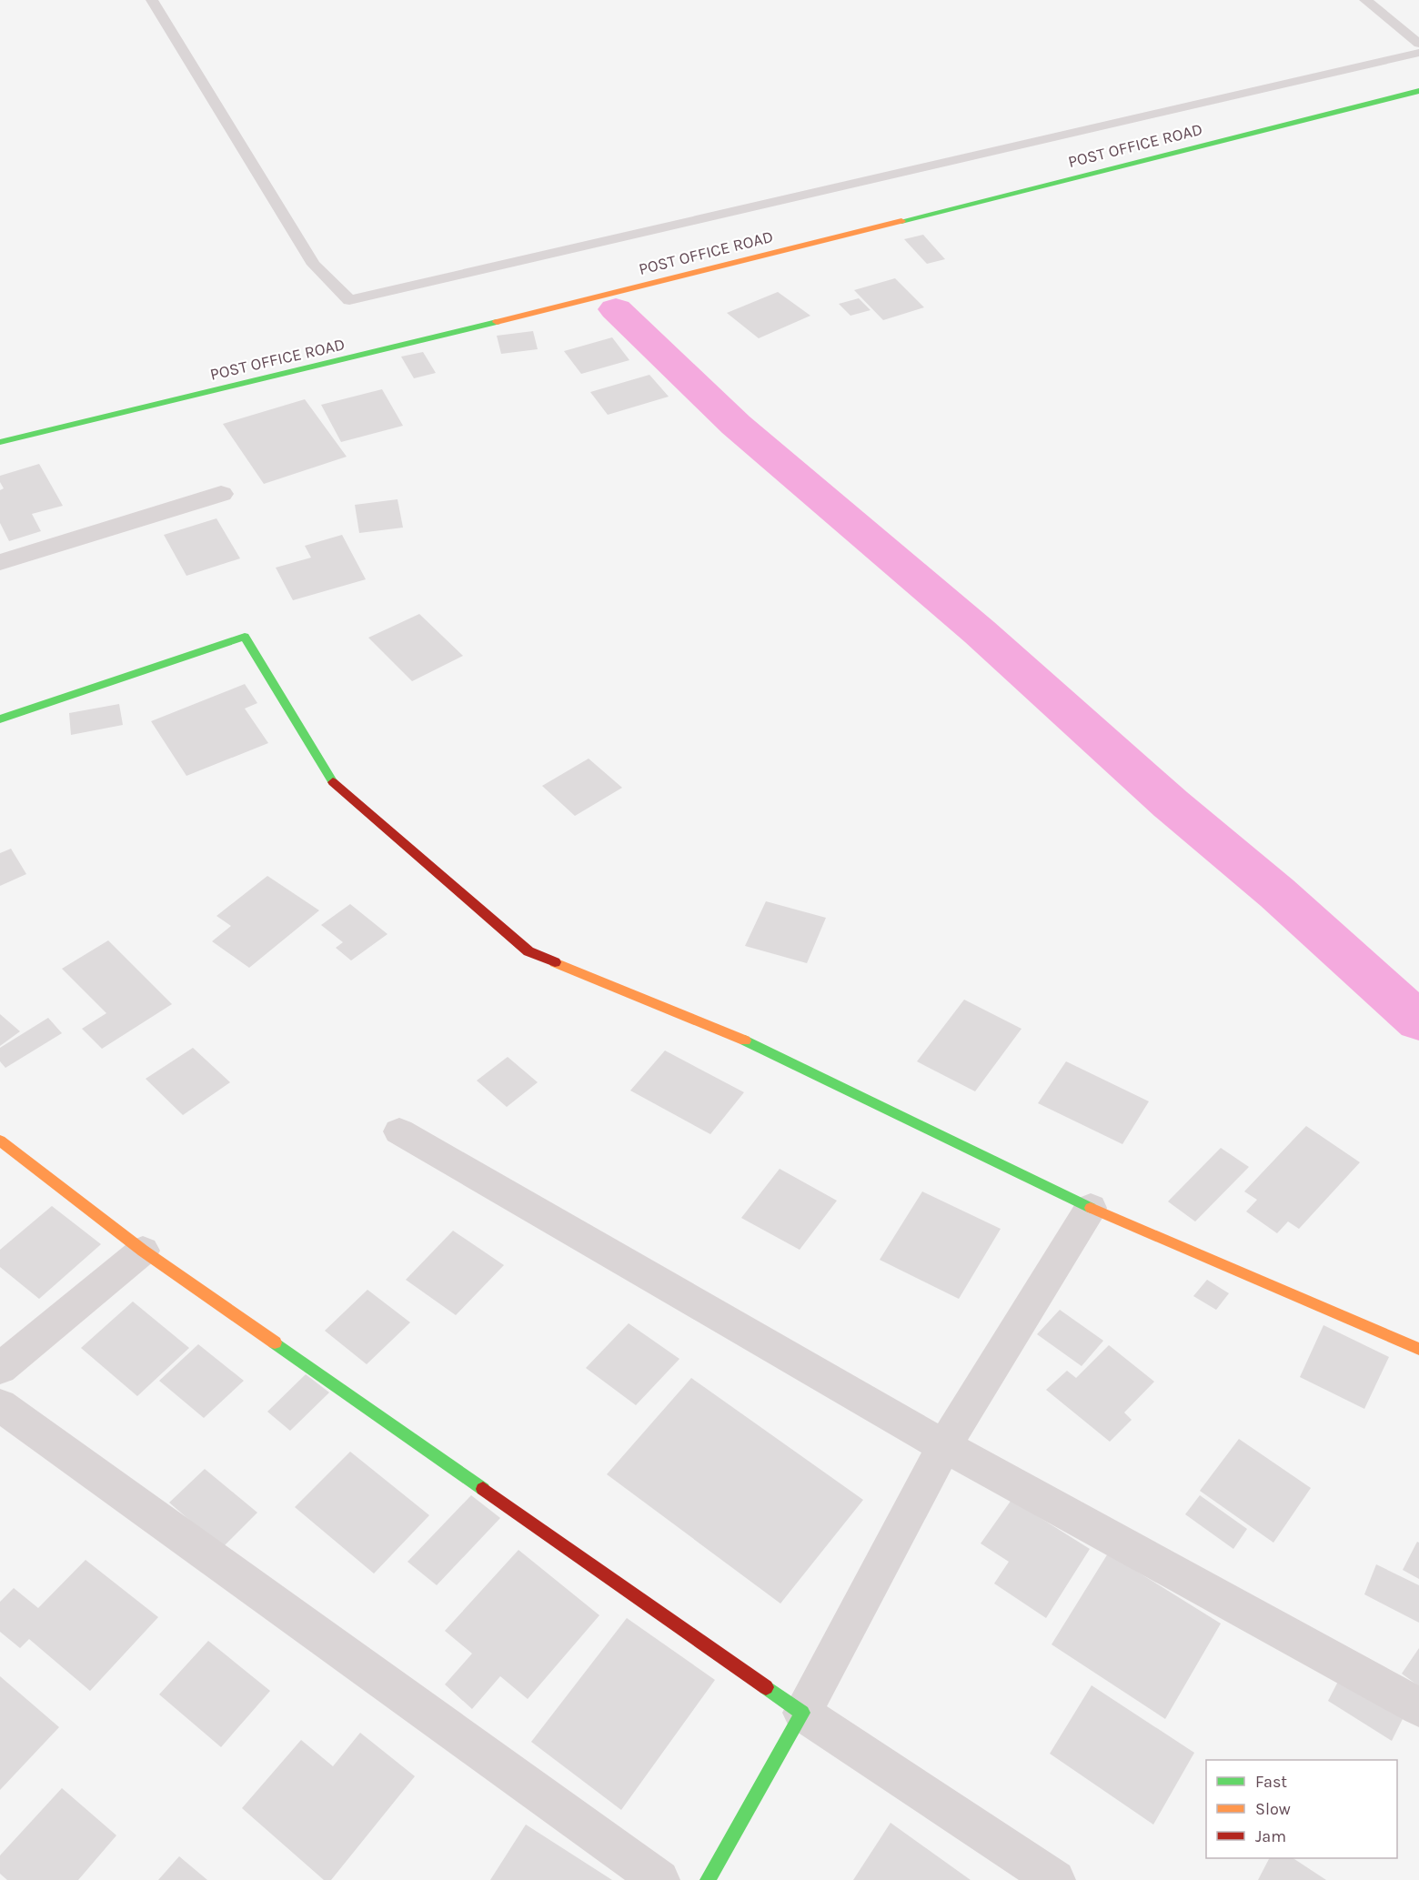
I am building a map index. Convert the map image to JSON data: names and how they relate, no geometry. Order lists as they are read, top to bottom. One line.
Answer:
{"streets":{"street":["POST OFFICE ROAD"]},"legend":["Fast","Slow","Jam"]}
